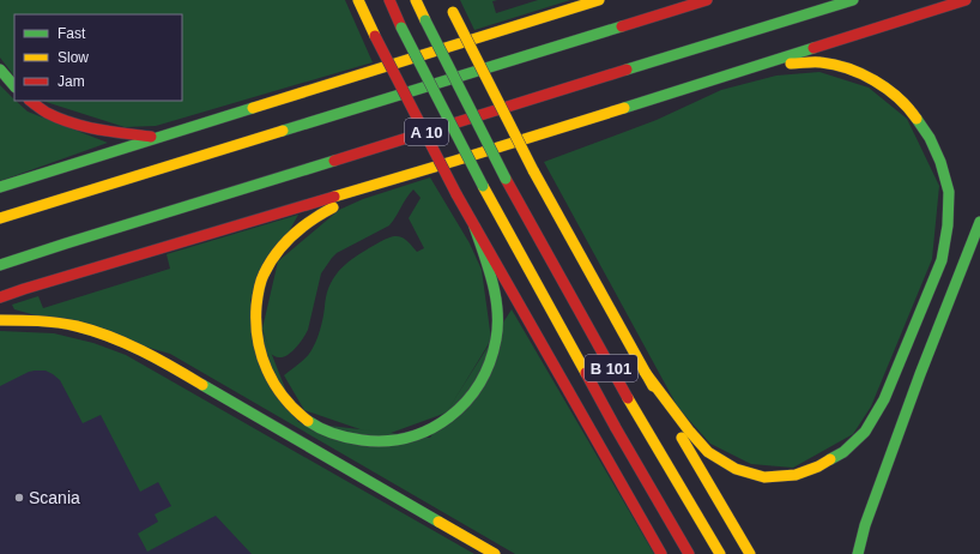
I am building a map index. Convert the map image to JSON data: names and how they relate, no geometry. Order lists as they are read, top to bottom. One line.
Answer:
{"streets":{"highway":["A 10","B 101"]},"places":["Scania"],"legend":["Fast","Slow","Jam"]}
